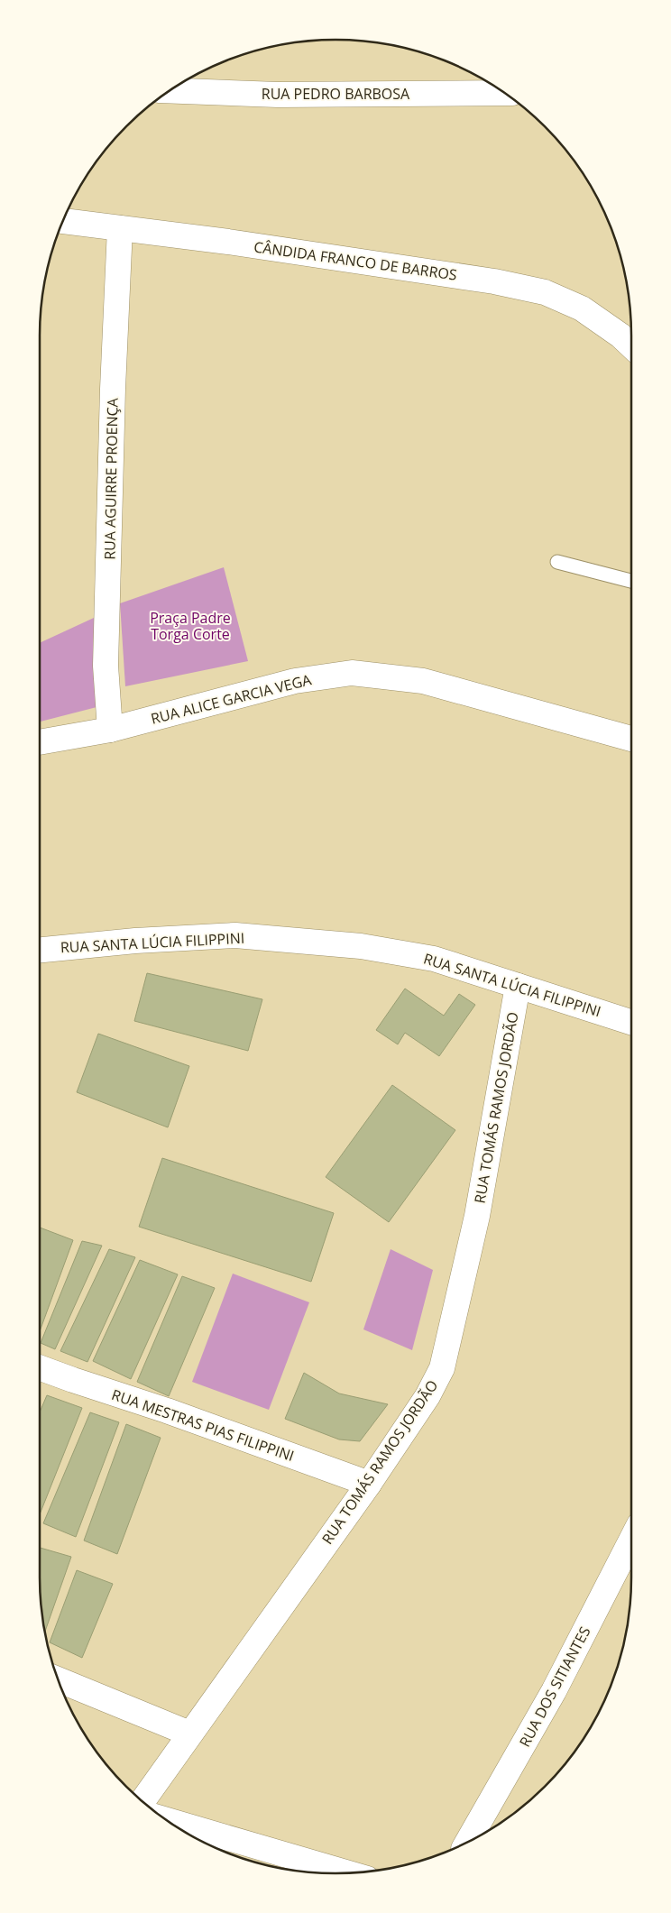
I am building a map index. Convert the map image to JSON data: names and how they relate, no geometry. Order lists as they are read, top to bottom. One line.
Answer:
{"streets":{"street":["RUA PEDRO BARBOSA","CÂNDIDA FRANCO DE BARROS","RUA AGUIRRE PROENÇA","RUA ALICE GARCIA VEGA","RUA SANTA LÚCIA FILIPPINI","RUA TOMÁS RAMOS JORDÃO","RUA MESTRAS PIAS FILIPPINI","RUA DOS SITIANTES"]},"crossings":[["CÂNDIDA FRANCO DE BARROS","RUA AGUIRRE PROENÇA"],["RUA AGUIRRE PROENÇA","RUA ALICE GARCIA VEGA"],["RUA SANTA LÚCIA FILIPPINI","RUA TOMÁS RAMOS JORDÃO"],["RUA TOMÁS RAMOS JORDÃO","RUA MESTRAS PIAS FILIPPINI"]],"parks":["Praça Padre Torga Corte"]}
